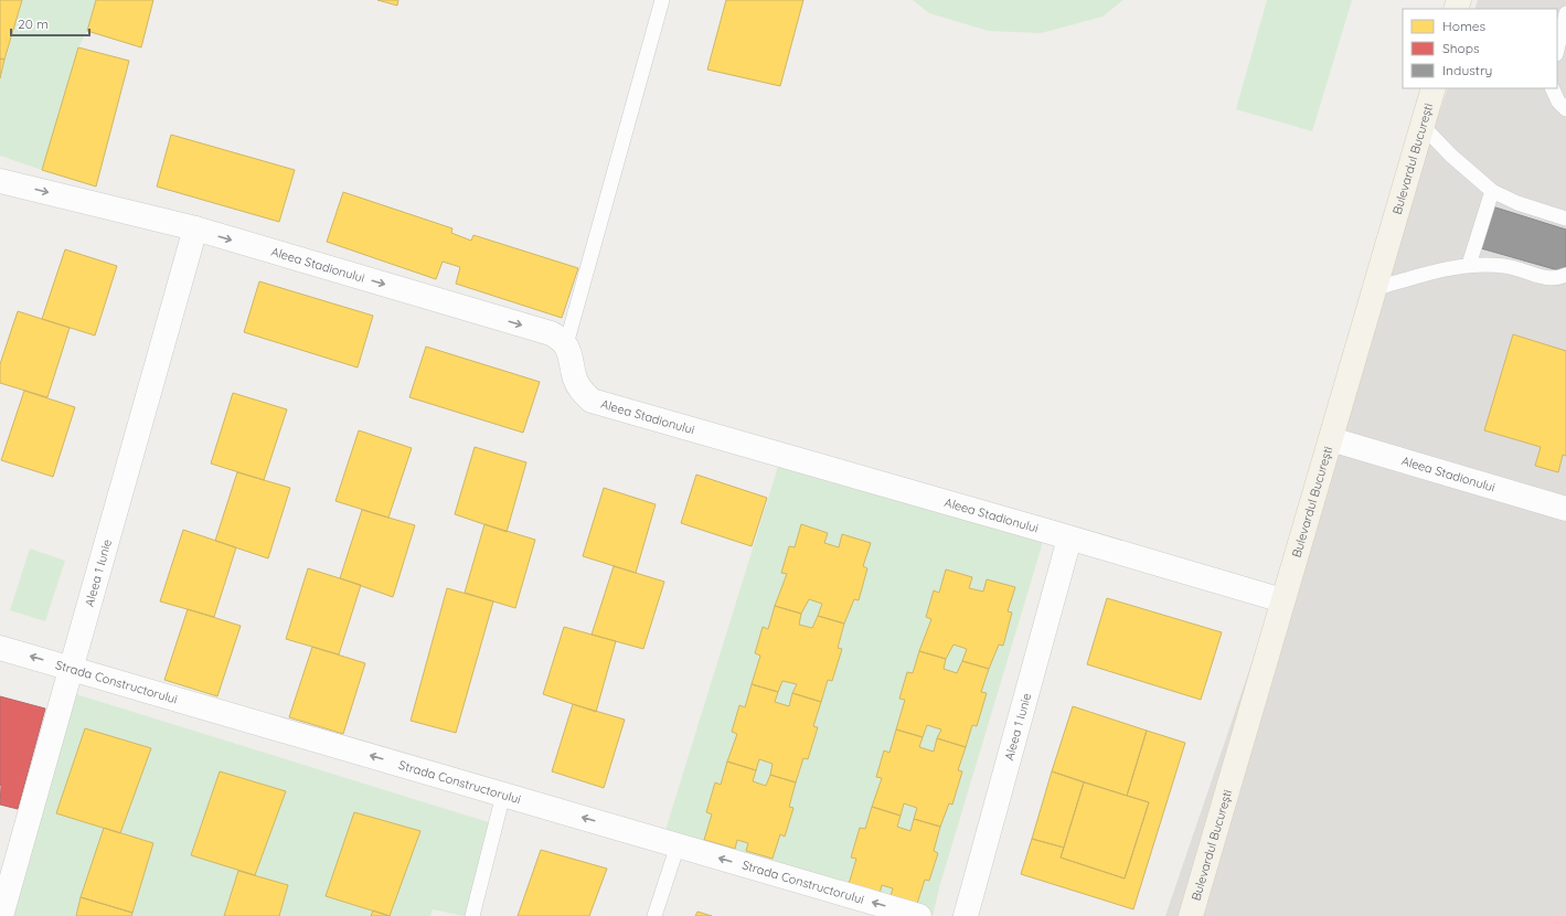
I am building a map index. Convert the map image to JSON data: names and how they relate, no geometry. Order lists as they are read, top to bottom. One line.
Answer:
{"streets":{"main road":["Bulevardul București"],"street":["Aleea Stadionului","Aleea 1 Iunie","Strada Constructorului"]},"crossings":[["Bulevardul București","Aleea Stadionului"],["Aleea Stadionului","Aleea 1 Iunie"],["Aleea 1 Iunie","Strada Constructorului"]],"one_way":["Aleea Stadionului","Strada Constructorului"],"legend":["Homes","Shops","Industry"],"scale_bar":"20 m"}
